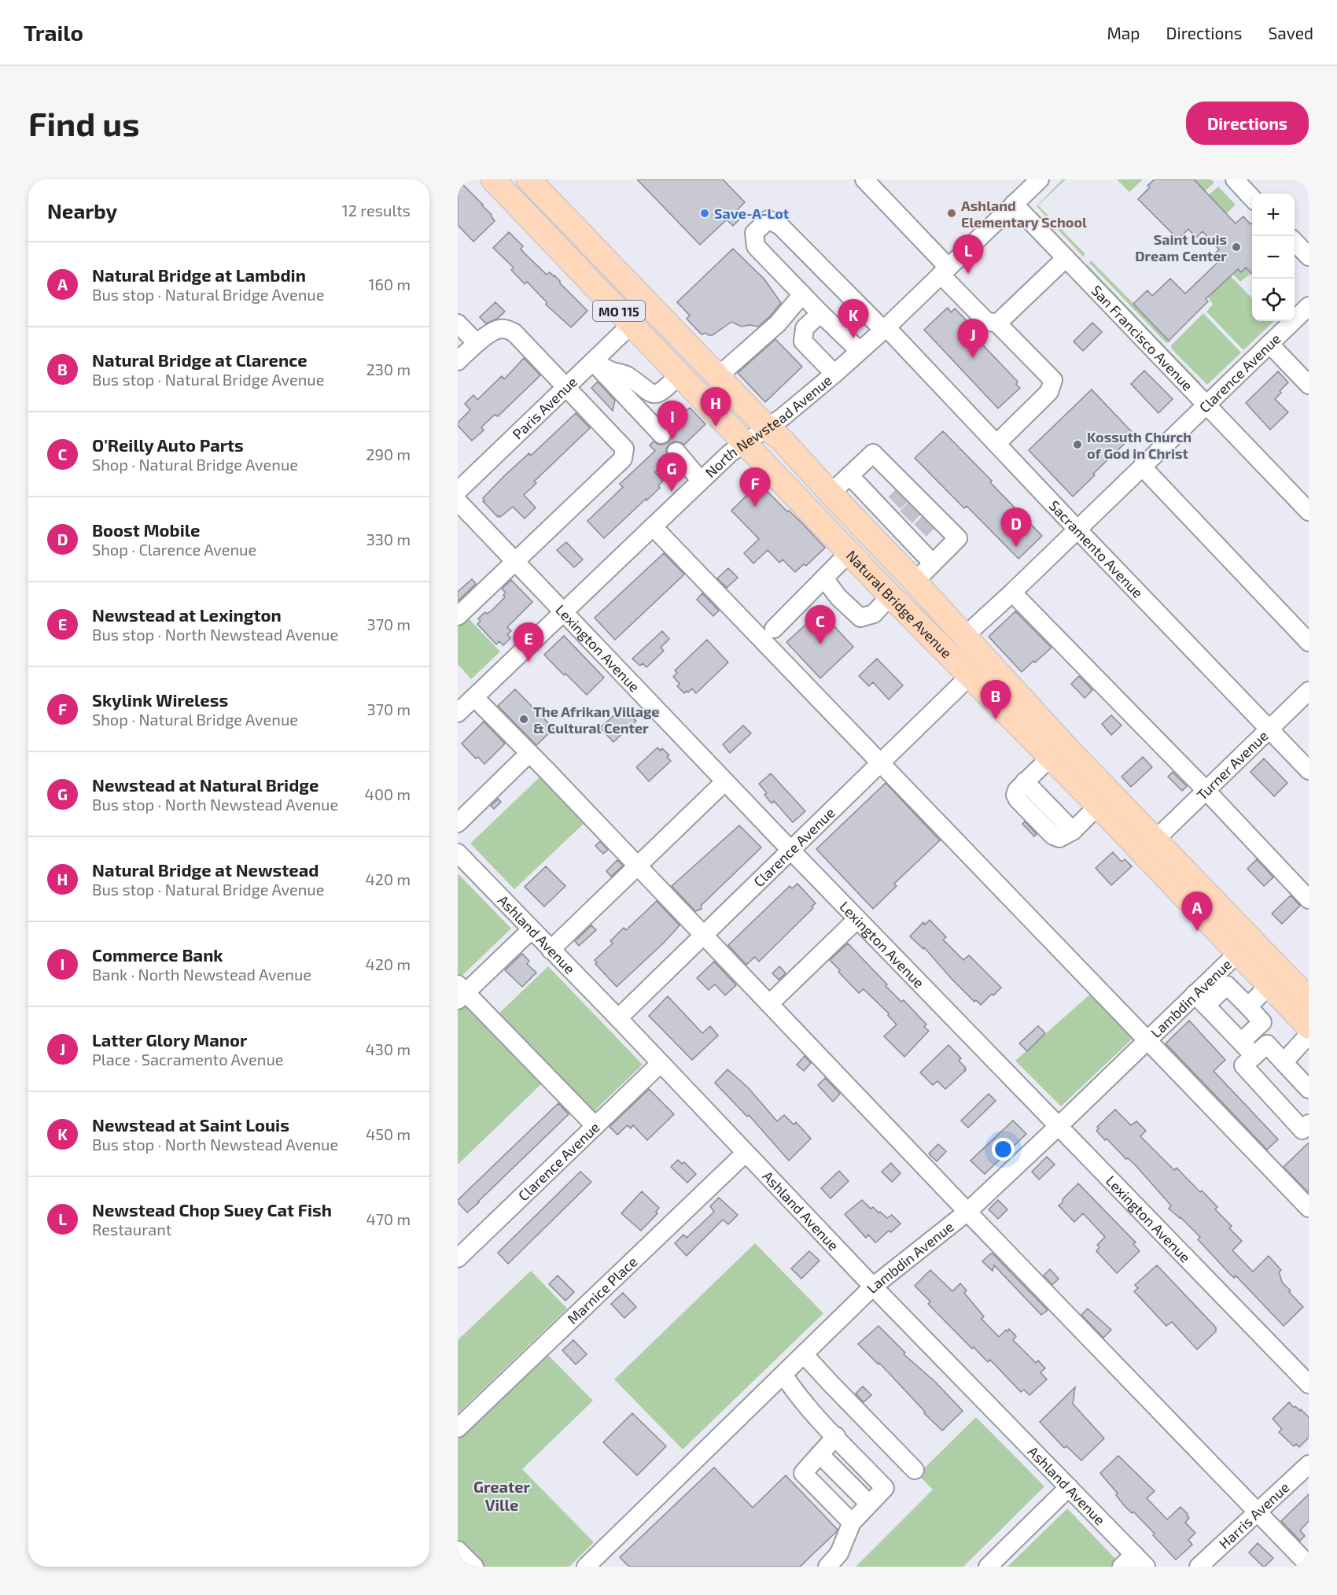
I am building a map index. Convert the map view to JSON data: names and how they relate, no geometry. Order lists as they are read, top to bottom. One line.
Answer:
{"streets":{"main road":["MO 115","Natural Bridge Avenue"],"street":["San Francisco Avenue","Clarence Avenue","Paris Avenue","North Newstead Avenue","Sacramento Avenue","Lexington Avenue","Turner Avenue","Ashland Avenue","Lambdin Avenue","Marnice Place","Harris Avenue"]},"crossings":[["San Francisco Avenue","Clarence Avenue"],["San Francisco Avenue","North Newstead Avenue"],["Clarence Avenue","Sacramento Avenue"],["Clarence Avenue","Natural Bridge Avenue"],["Clarence Avenue","Lexington Avenue"],["Clarence Avenue","Ashland Avenue"],["Paris Avenue","Natural Bridge Avenue"],["North Newstead Avenue","Sacramento Avenue"],["North Newstead Avenue","Natural Bridge Avenue"],["North Newstead Avenue","Lexington Avenue"],["Sacramento Avenue","Turner Avenue"],["Natural Bridge Avenue","Turner Avenue"],["Natural Bridge Avenue","Lambdin Avenue"],["Lexington Avenue","Lambdin Avenue"],["Ashland Avenue","Lambdin Avenue"],["Ashland Avenue","Marnice Place"]],"districts":["Greater Ville"],"places":["Save-A-Lot","Ashland Elementary School","Saint Louis Dream Center","Kossuth Church of God in Christ","The Afrikan Village & Cultural Center"],"page":{"header":"Trailo","nav":["Map","Directions","Saved"],"buttons":"Directions","title":"Find us","heading":["Nearby","12 results"],"map_buttons":["+","−"],"pins":["L","K","J","H","I","G","F","D","C","E","B","A"],"list":[{"mark":"A","name":"Natural Bridge at Lambdin","note":"Bus stop · Natural Bridge Avenue","value":"160 m"},{"mark":"B","name":"Natural Bridge at Clarence","note":"Bus stop · Natural Bridge Avenue","value":"230 m"},{"mark":"C","name":"O'Reilly Auto Parts","note":"Shop · Natural Bridge Avenue","value":"290 m"},{"mark":"D","name":"Boost Mobile","note":"Shop · Clarence Avenue","value":"330 m"},{"mark":"E","name":"Newstead at Lexington","note":"Bus stop · North Newstead Avenue","value":"370 m"},{"mark":"F","name":"Skylink Wireless","note":"Shop · Natural Bridge Avenue","value":"370 m"},{"mark":"G","name":"Newstead at Natural Bridge","note":"Bus stop · North Newstead Avenue","value":"400 m"},{"mark":"H","name":"Natural Bridge at Newstead","note":"Bus stop · Natural Bridge Avenue","value":"420 m"},{"mark":"I","name":"Commerce Bank","note":"Bank · North Newstead Avenue","value":"420 m"},{"mark":"J","name":"Latter Glory Manor","note":"Place · Sacramento Avenue","value":"430 m"},{"mark":"K","name":"Newstead at Saint Louis","note":"Bus stop · North Newstead Avenue","value":"450 m"},{"mark":"L","name":"Newstead Chop Suey Cat Fish","note":"Restaurant","value":"470 m"}]}}
